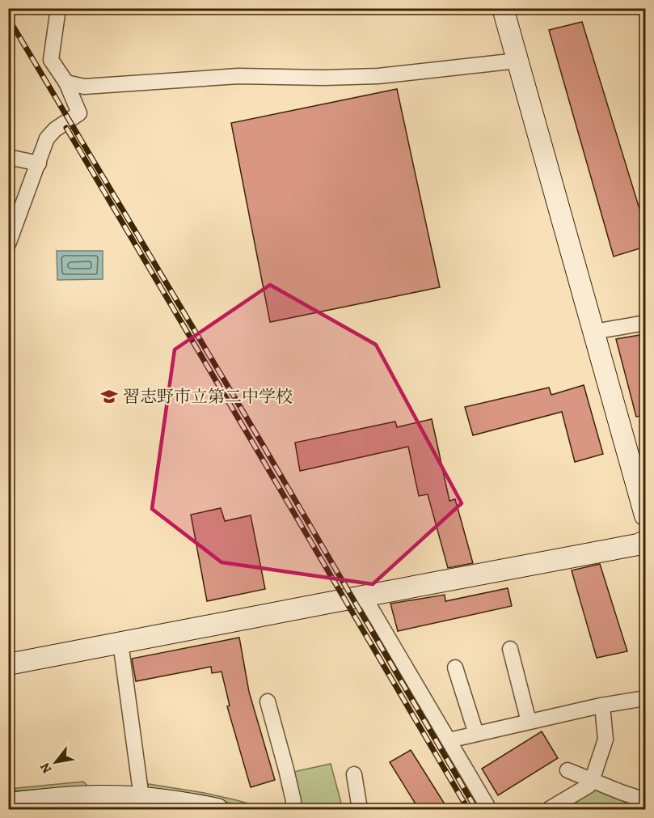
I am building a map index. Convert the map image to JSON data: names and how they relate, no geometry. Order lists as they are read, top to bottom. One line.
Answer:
{"places":{"school or university":["習志野市立第二中学校"]},"north":"bottom left"}
